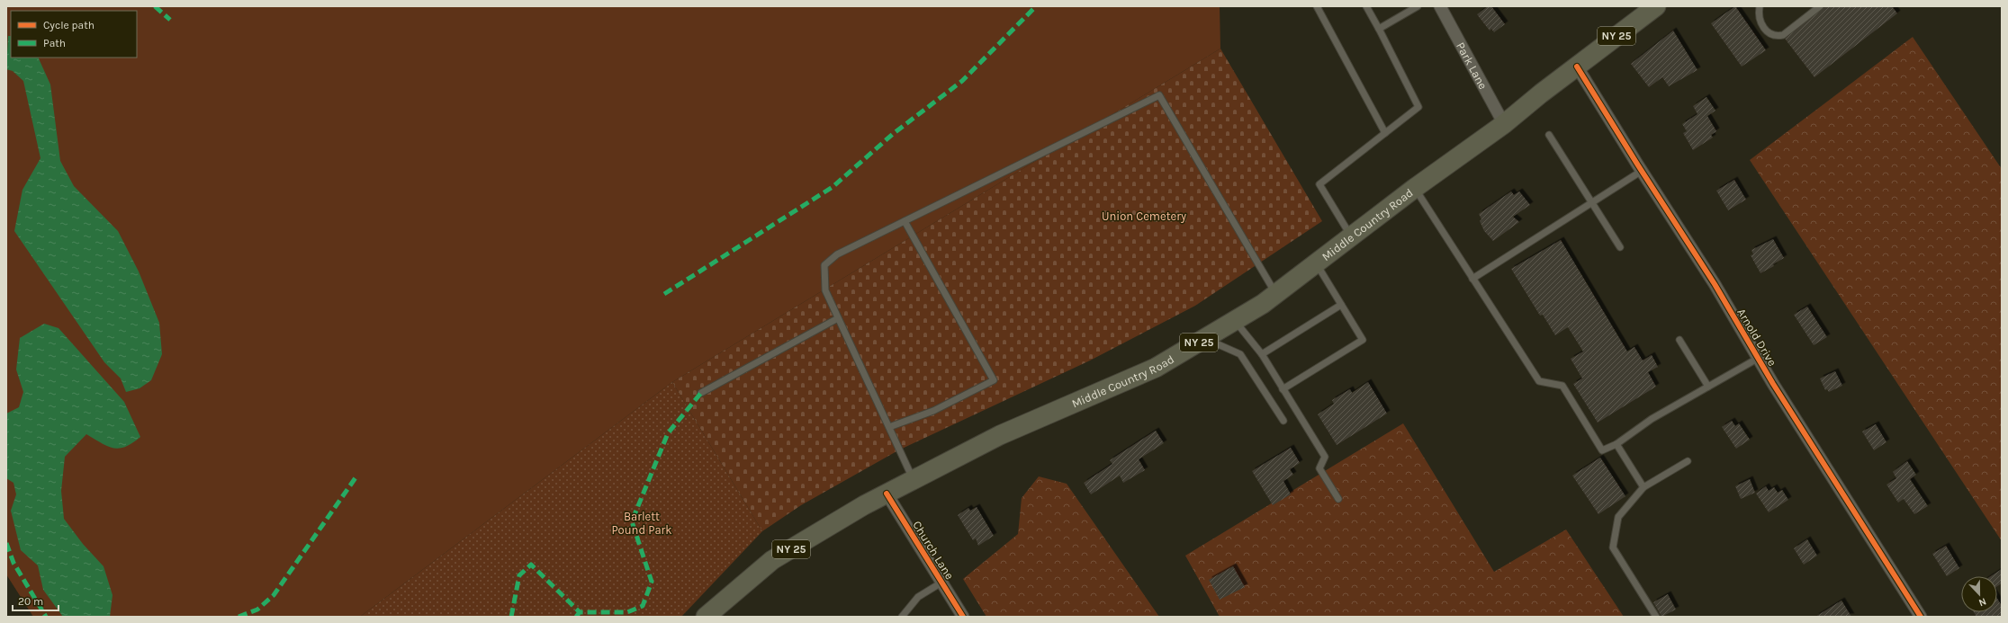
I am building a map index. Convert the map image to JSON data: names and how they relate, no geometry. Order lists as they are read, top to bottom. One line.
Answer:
{"streets":{"main road":["NY 25","Middle Country Road"],"street":["Park Lane","Arnold Drive","Church Lane"]},"crossings":[["Park Lane","Middle Country Road"],["Middle Country Road","Arnold Drive"],["Middle Country Road","Church Lane"]],"parks":["Union Cemetery","Barlett Pound Park"],"legend":["Cycle path","Path"],"scale_bar":"20 m","north":"bottom"}
